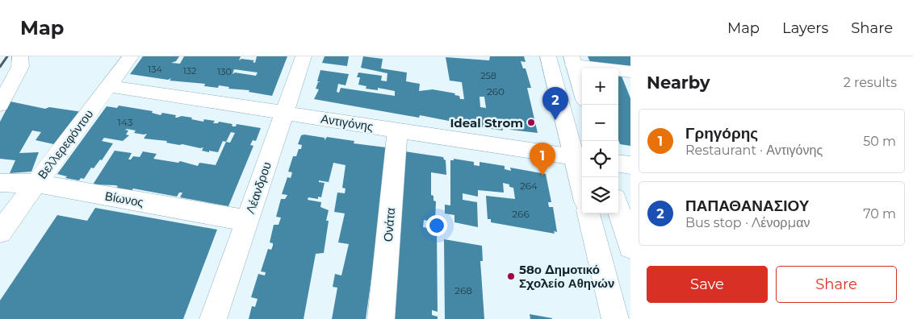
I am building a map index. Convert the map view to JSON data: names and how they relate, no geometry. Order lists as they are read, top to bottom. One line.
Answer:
{"streets":{"street":["Αντιγόνης","Βελλερεφόντου","Λέανδρου","Βίωνος","Ονάτα"]},"crossings":[["Αντιγόνης","Βελλερεφόντου"],["Αντιγόνης","Λέανδρου"],["Αντιγόνης","Ονάτα"],["Βελλερεφόντου","Βίωνος"],["Λέανδρου","Βίωνος"]],"places":["Ideal Strom","58ο Δημοτικό Σχολείο Αθηνών"],"house_numbers":["134","132","130","258","260","143","264","266","268"],"page":{"header":"Map","nav":["Map","Layers","Share"],"heading":["Nearby","2 results"],"map_buttons":["+","−"],"pins":["2","1"],"list":[{"mark":"1","name":"Γρηγόρης","note":"Restaurant · Αντιγόνης","value":"50 m"},{"mark":"2","name":"ΠΑΠΑΘΑΝΑΣΙΟΥ","note":"Bus stop · Λένορμαν","value":"70 m"}],"buttons":["Save","Share"]}}
